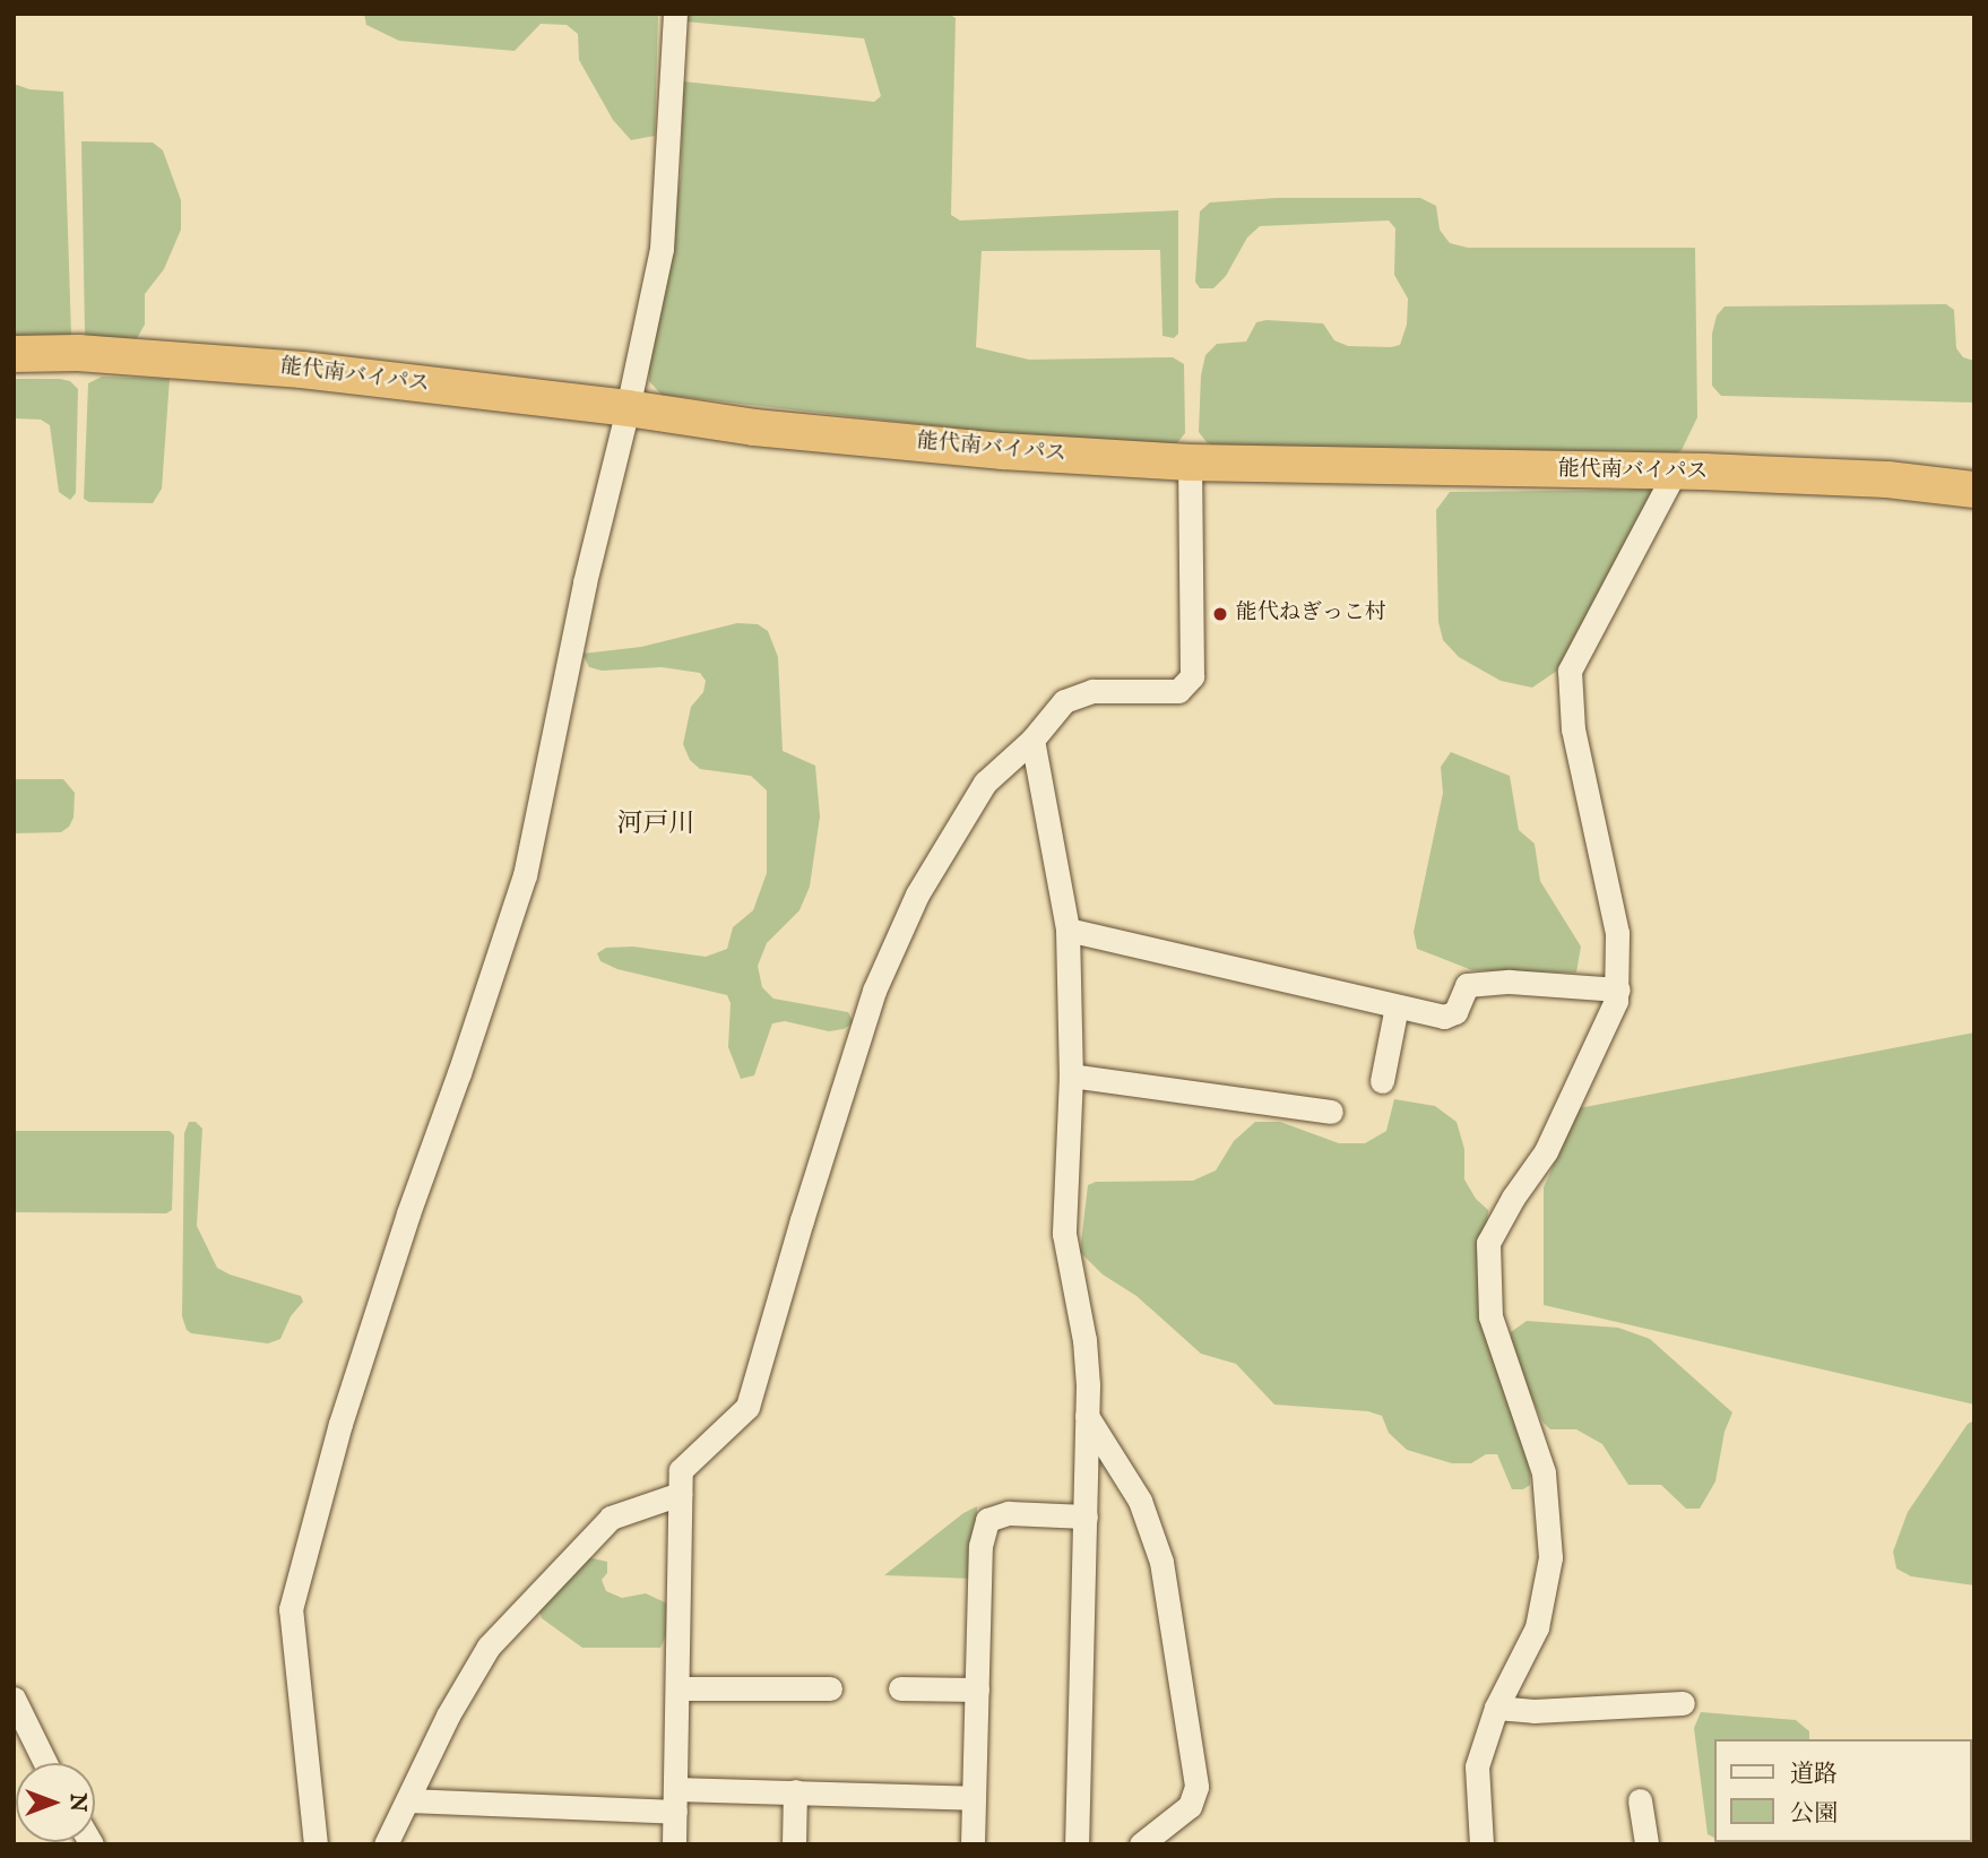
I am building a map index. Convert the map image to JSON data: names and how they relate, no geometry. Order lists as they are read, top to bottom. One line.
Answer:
{"streets":{"highway":["能代南バイパス"]},"districts":["河戸川"],"places":["能代ねぎっこ村"],"legend":["道路","公園"],"north":"right"}
